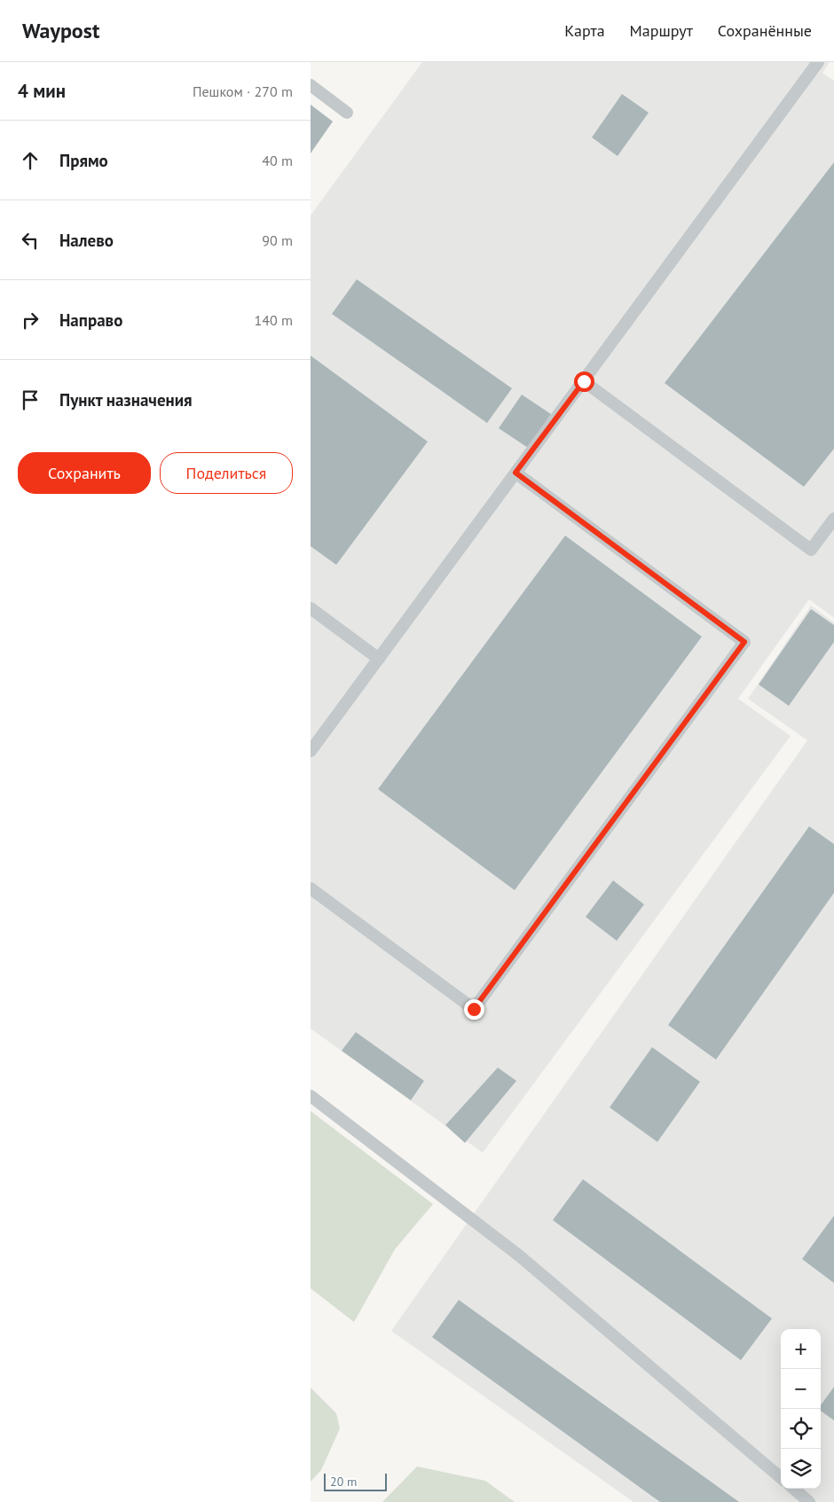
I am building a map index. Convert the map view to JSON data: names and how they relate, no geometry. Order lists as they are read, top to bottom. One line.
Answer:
{"scale_bar":"20 m","page":{"header":"Waypost","nav":["Карта","Маршрут","Сохранённые"],"heading":["4 мин","Пешком · 270 m"],"list":[["Прямо","40 m"],["Налево","90 m"],["Направо","140 m"],"Пункт назначения"],"buttons":["Сохранить","Поделиться"],"map_buttons":["+","−"],"scale":"20 m"}}
